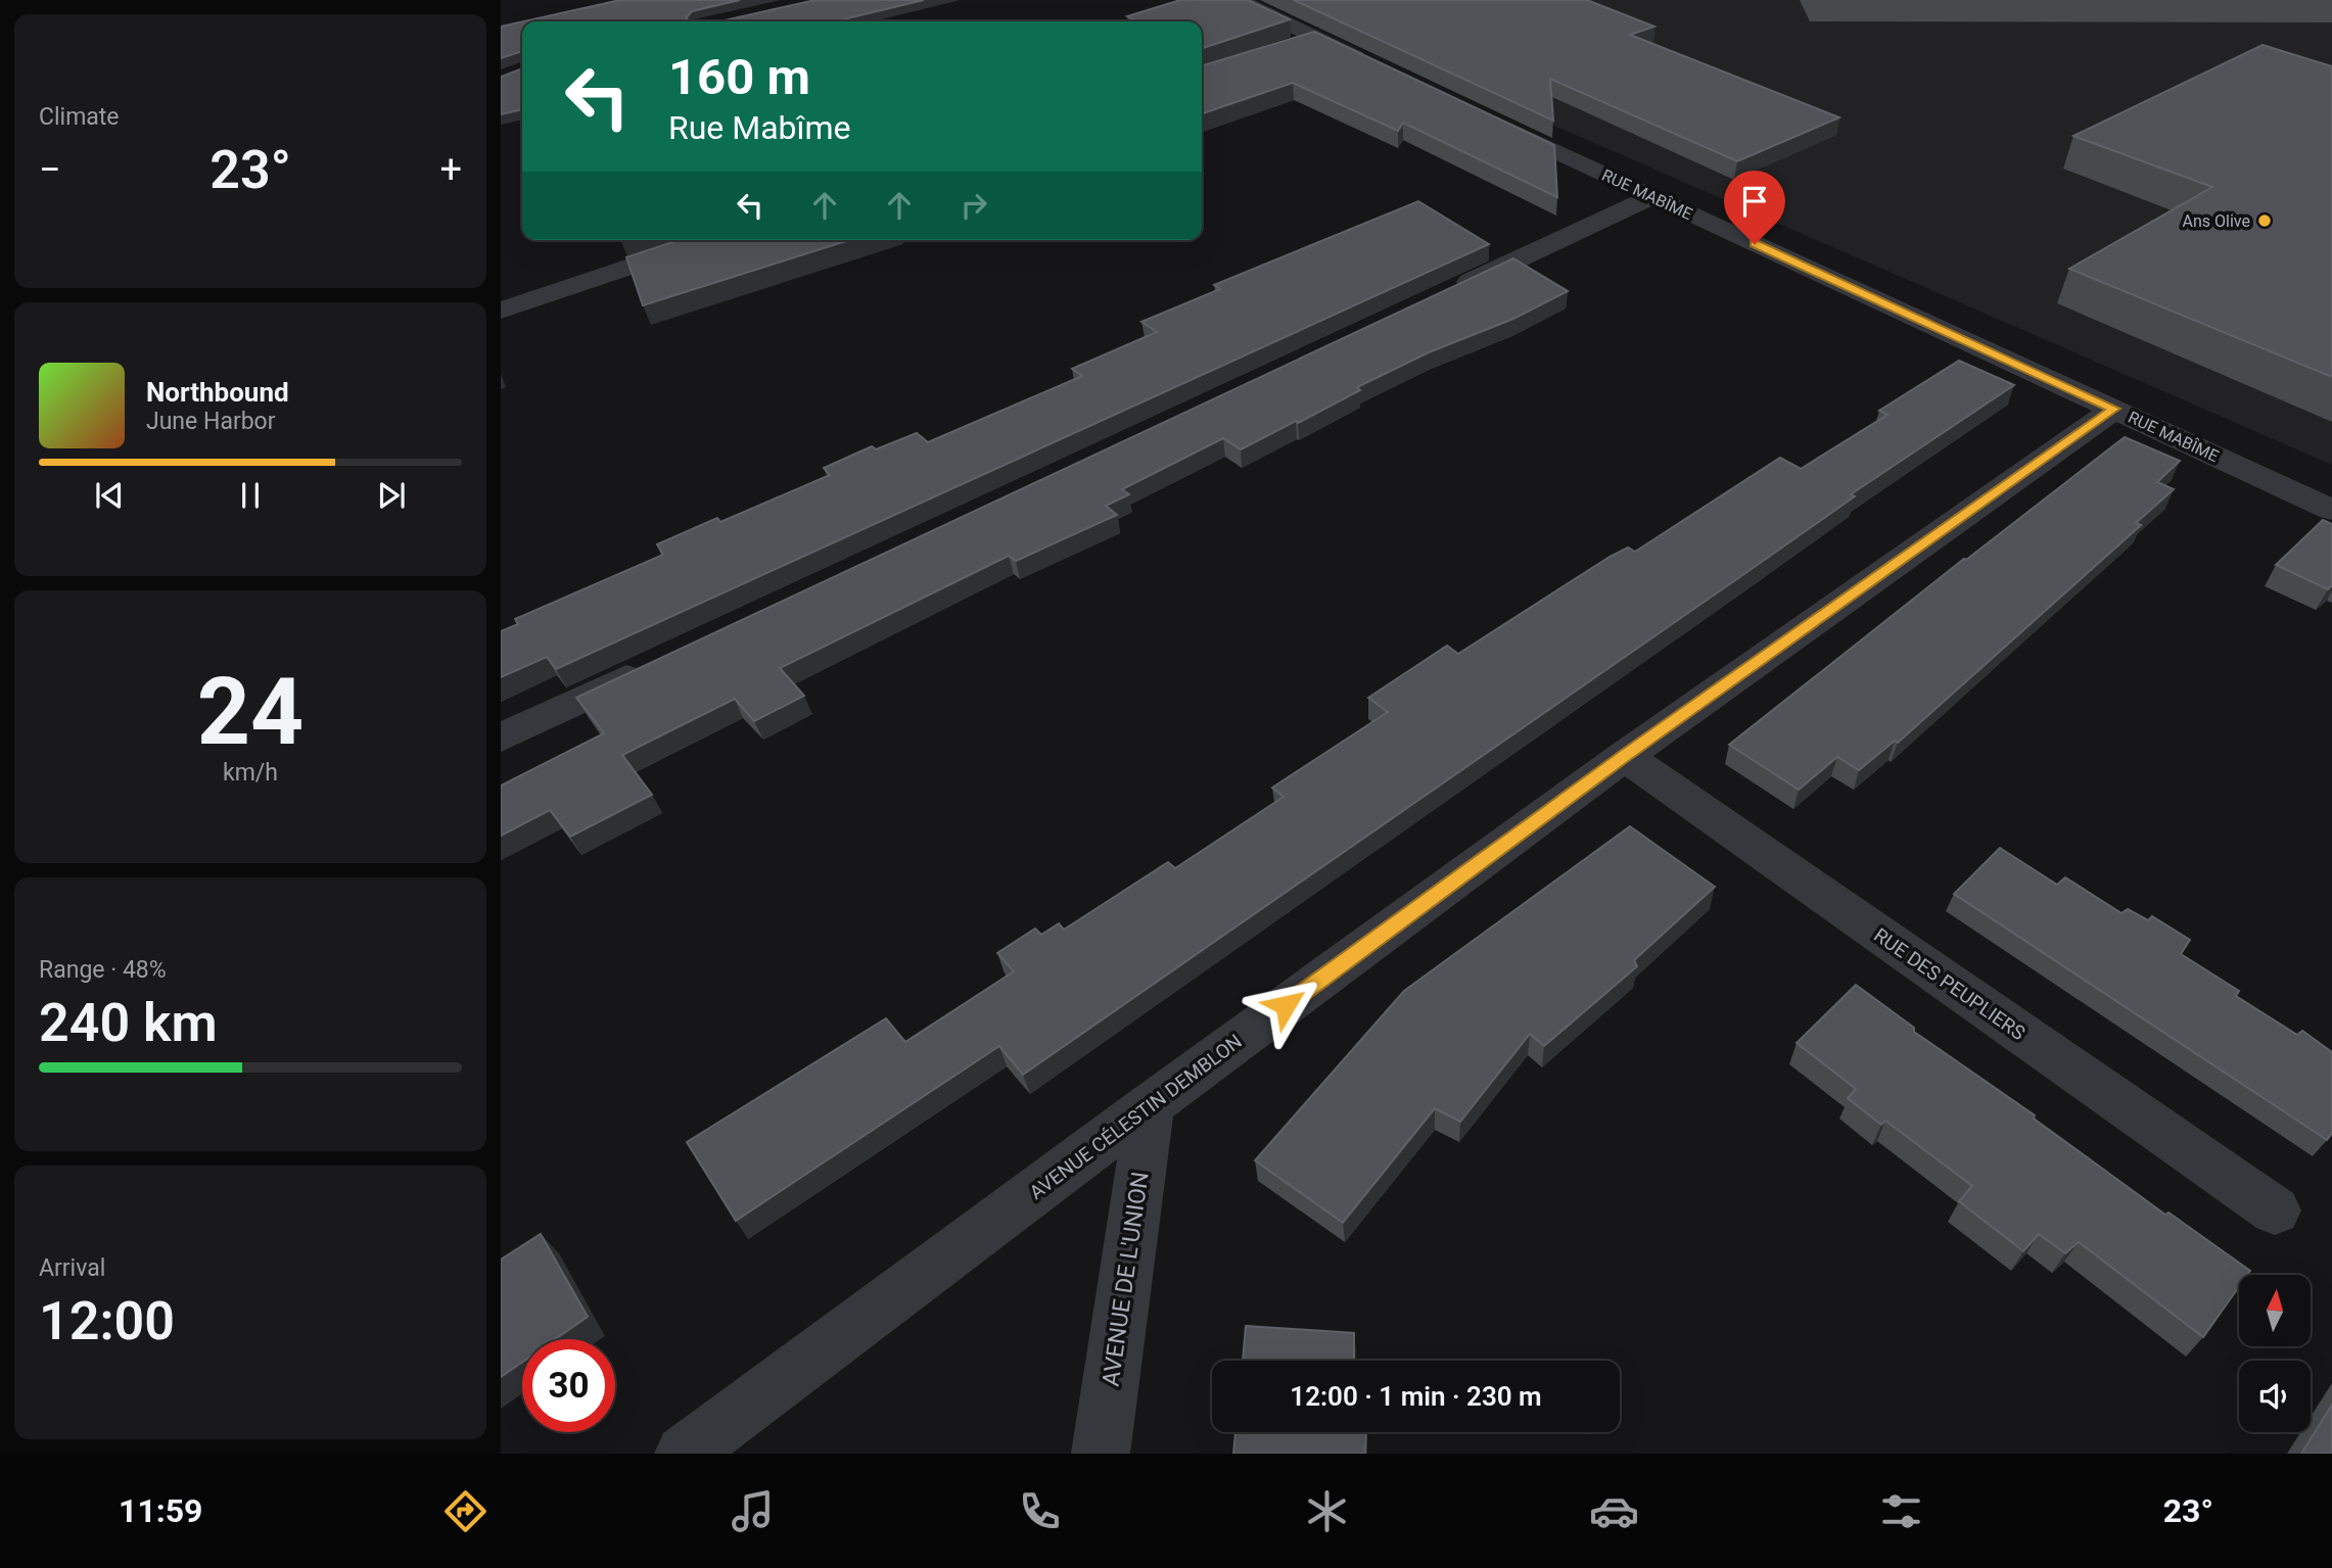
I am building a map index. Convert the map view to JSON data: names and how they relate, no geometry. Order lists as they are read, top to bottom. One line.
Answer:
{"streets":{"street":["RUE MABÎME","RUE DES PEUPLIERS","AVENUE CÉLESTIN DEMBLON","AVENUE DE L'UNION"]},"crossings":[["RUE MABÎME","AVENUE CÉLESTIN DEMBLON"],["RUE DES PEUPLIERS","AVENUE CÉLESTIN DEMBLON"],["AVENUE CÉLESTIN DEMBLON","AVENUE DE L'UNION"]],"places":["Ans Olive"],"north":"top","page":{"tile":["Climate",["24","km/h"],["Range · 48%","240 km"],["Arrival","12:00"]],"turn":["160 m","Rue Mabîme"],"heat":["−","23°","+"],"song":["Northbound","June Harbor"],"limit":"30","trip":"12:00 · 1 min · 230 m","tabs":["11:59","23°"]}}
